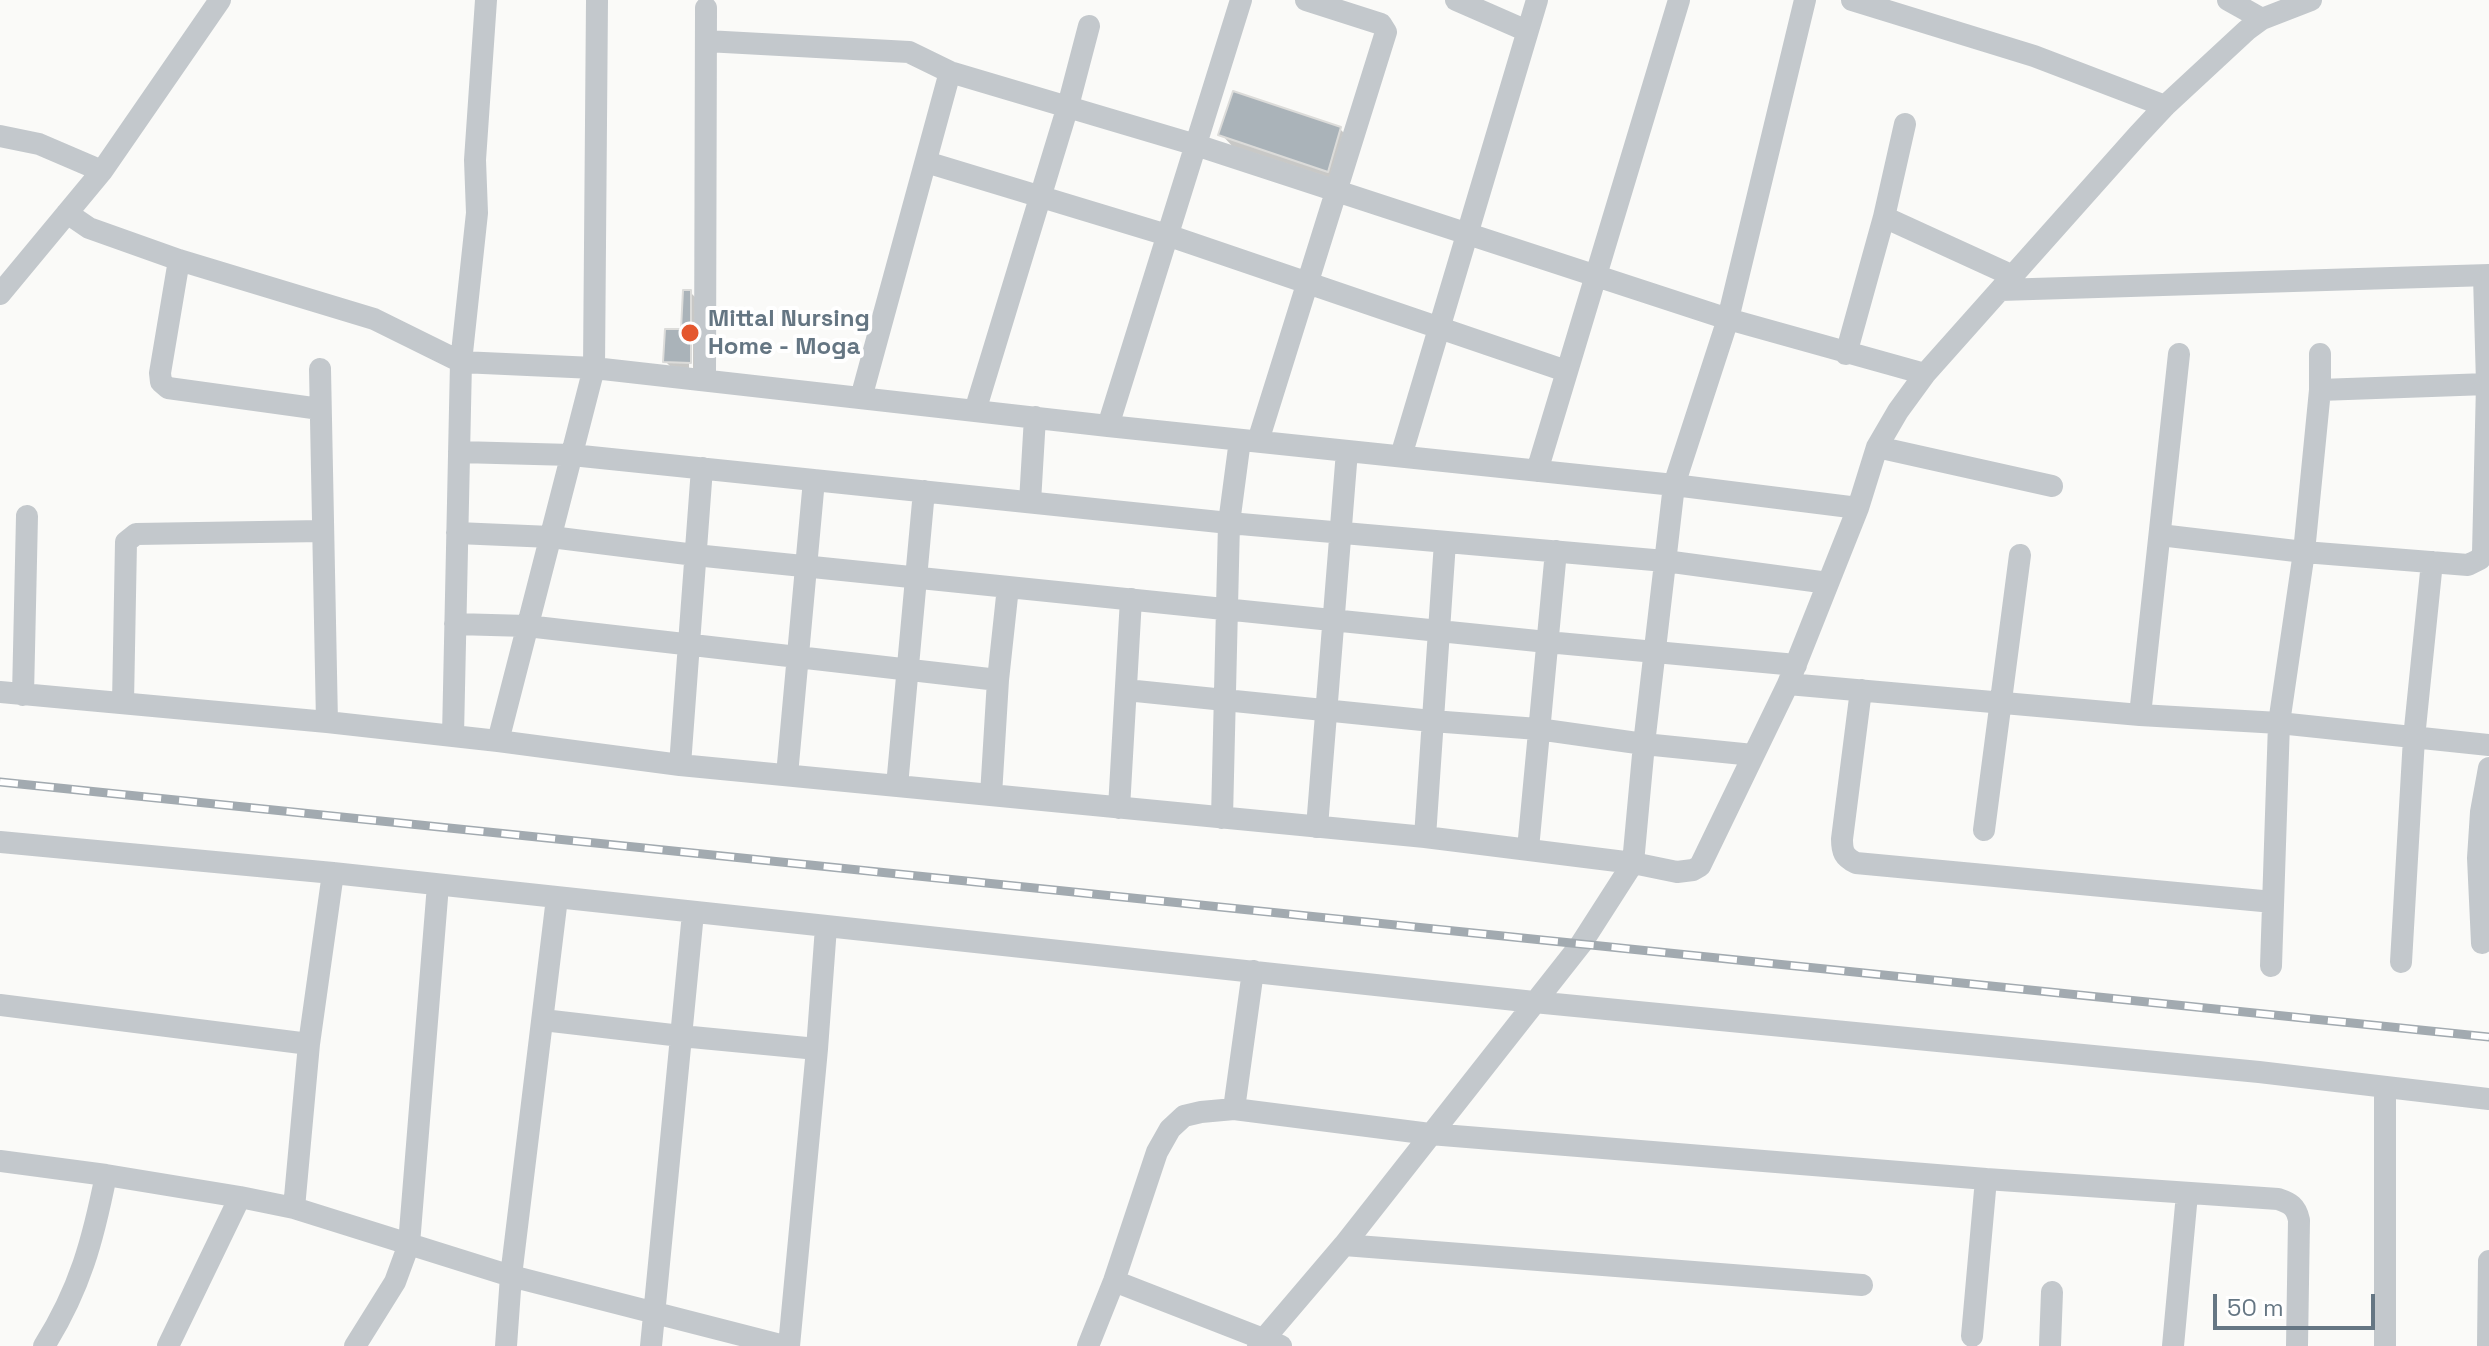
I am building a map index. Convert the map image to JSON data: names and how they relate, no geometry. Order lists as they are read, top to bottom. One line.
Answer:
{"places":["Mittal Nursing Home - Moga"],"scale_bar":"50 m"}
